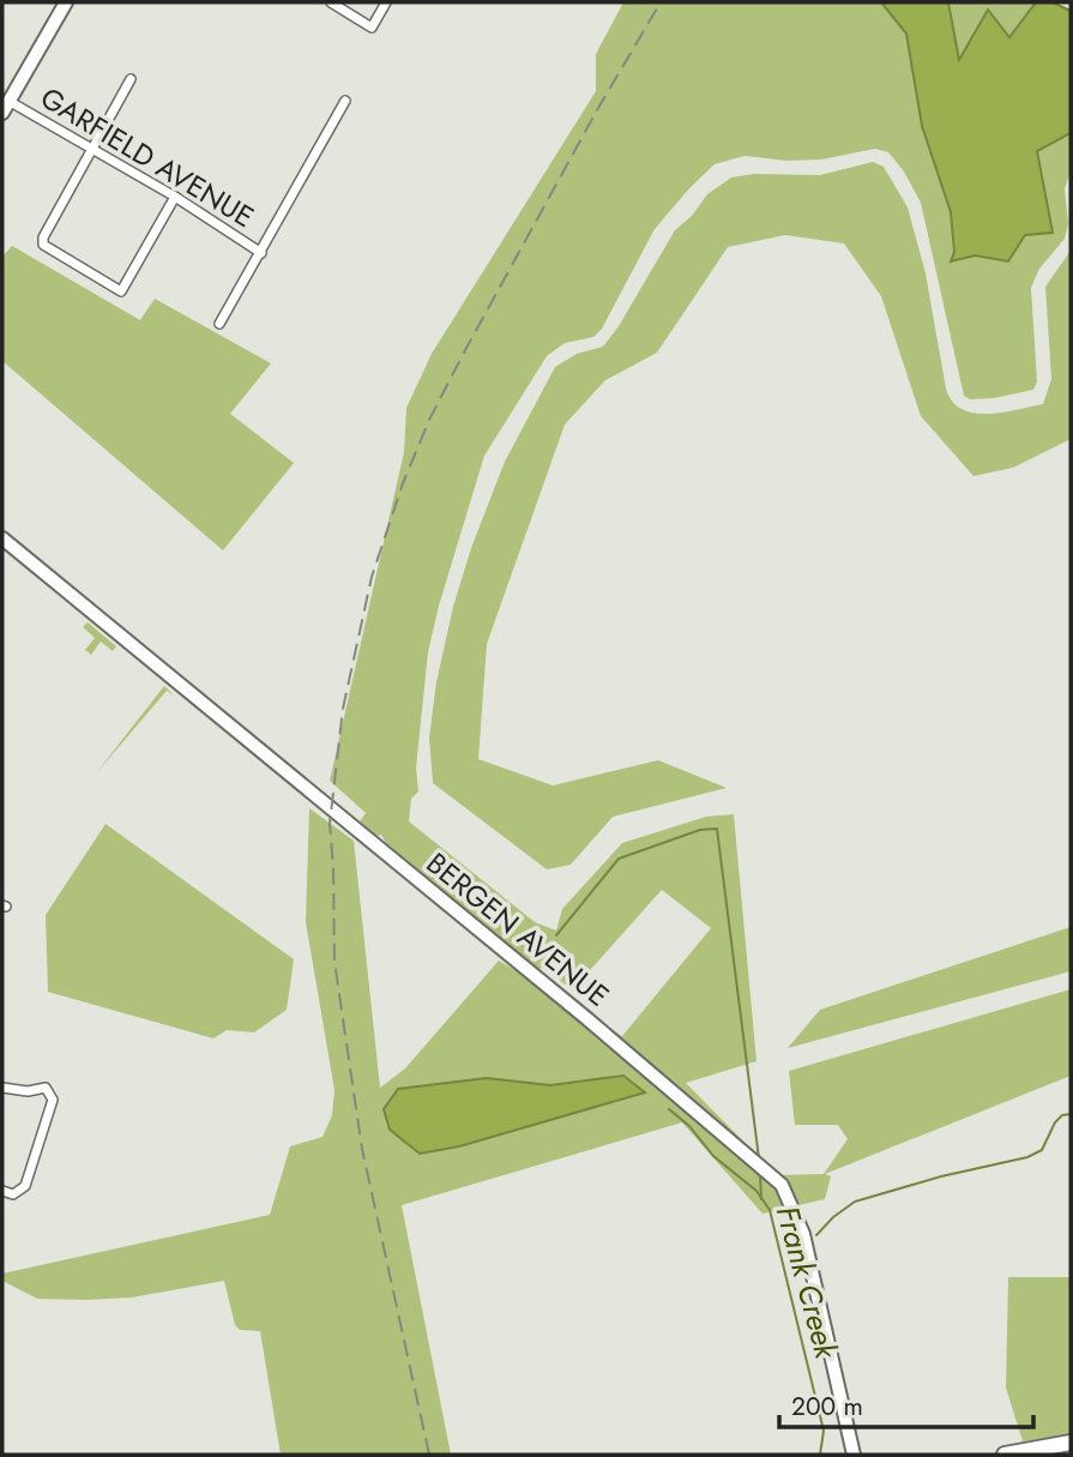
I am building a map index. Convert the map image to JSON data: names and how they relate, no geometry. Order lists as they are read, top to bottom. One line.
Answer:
{"streets":{"street":["GARFIELD AVENUE","BERGEN AVENUE"]},"water":["Frank Creek"],"scale_bar":"200 m"}
